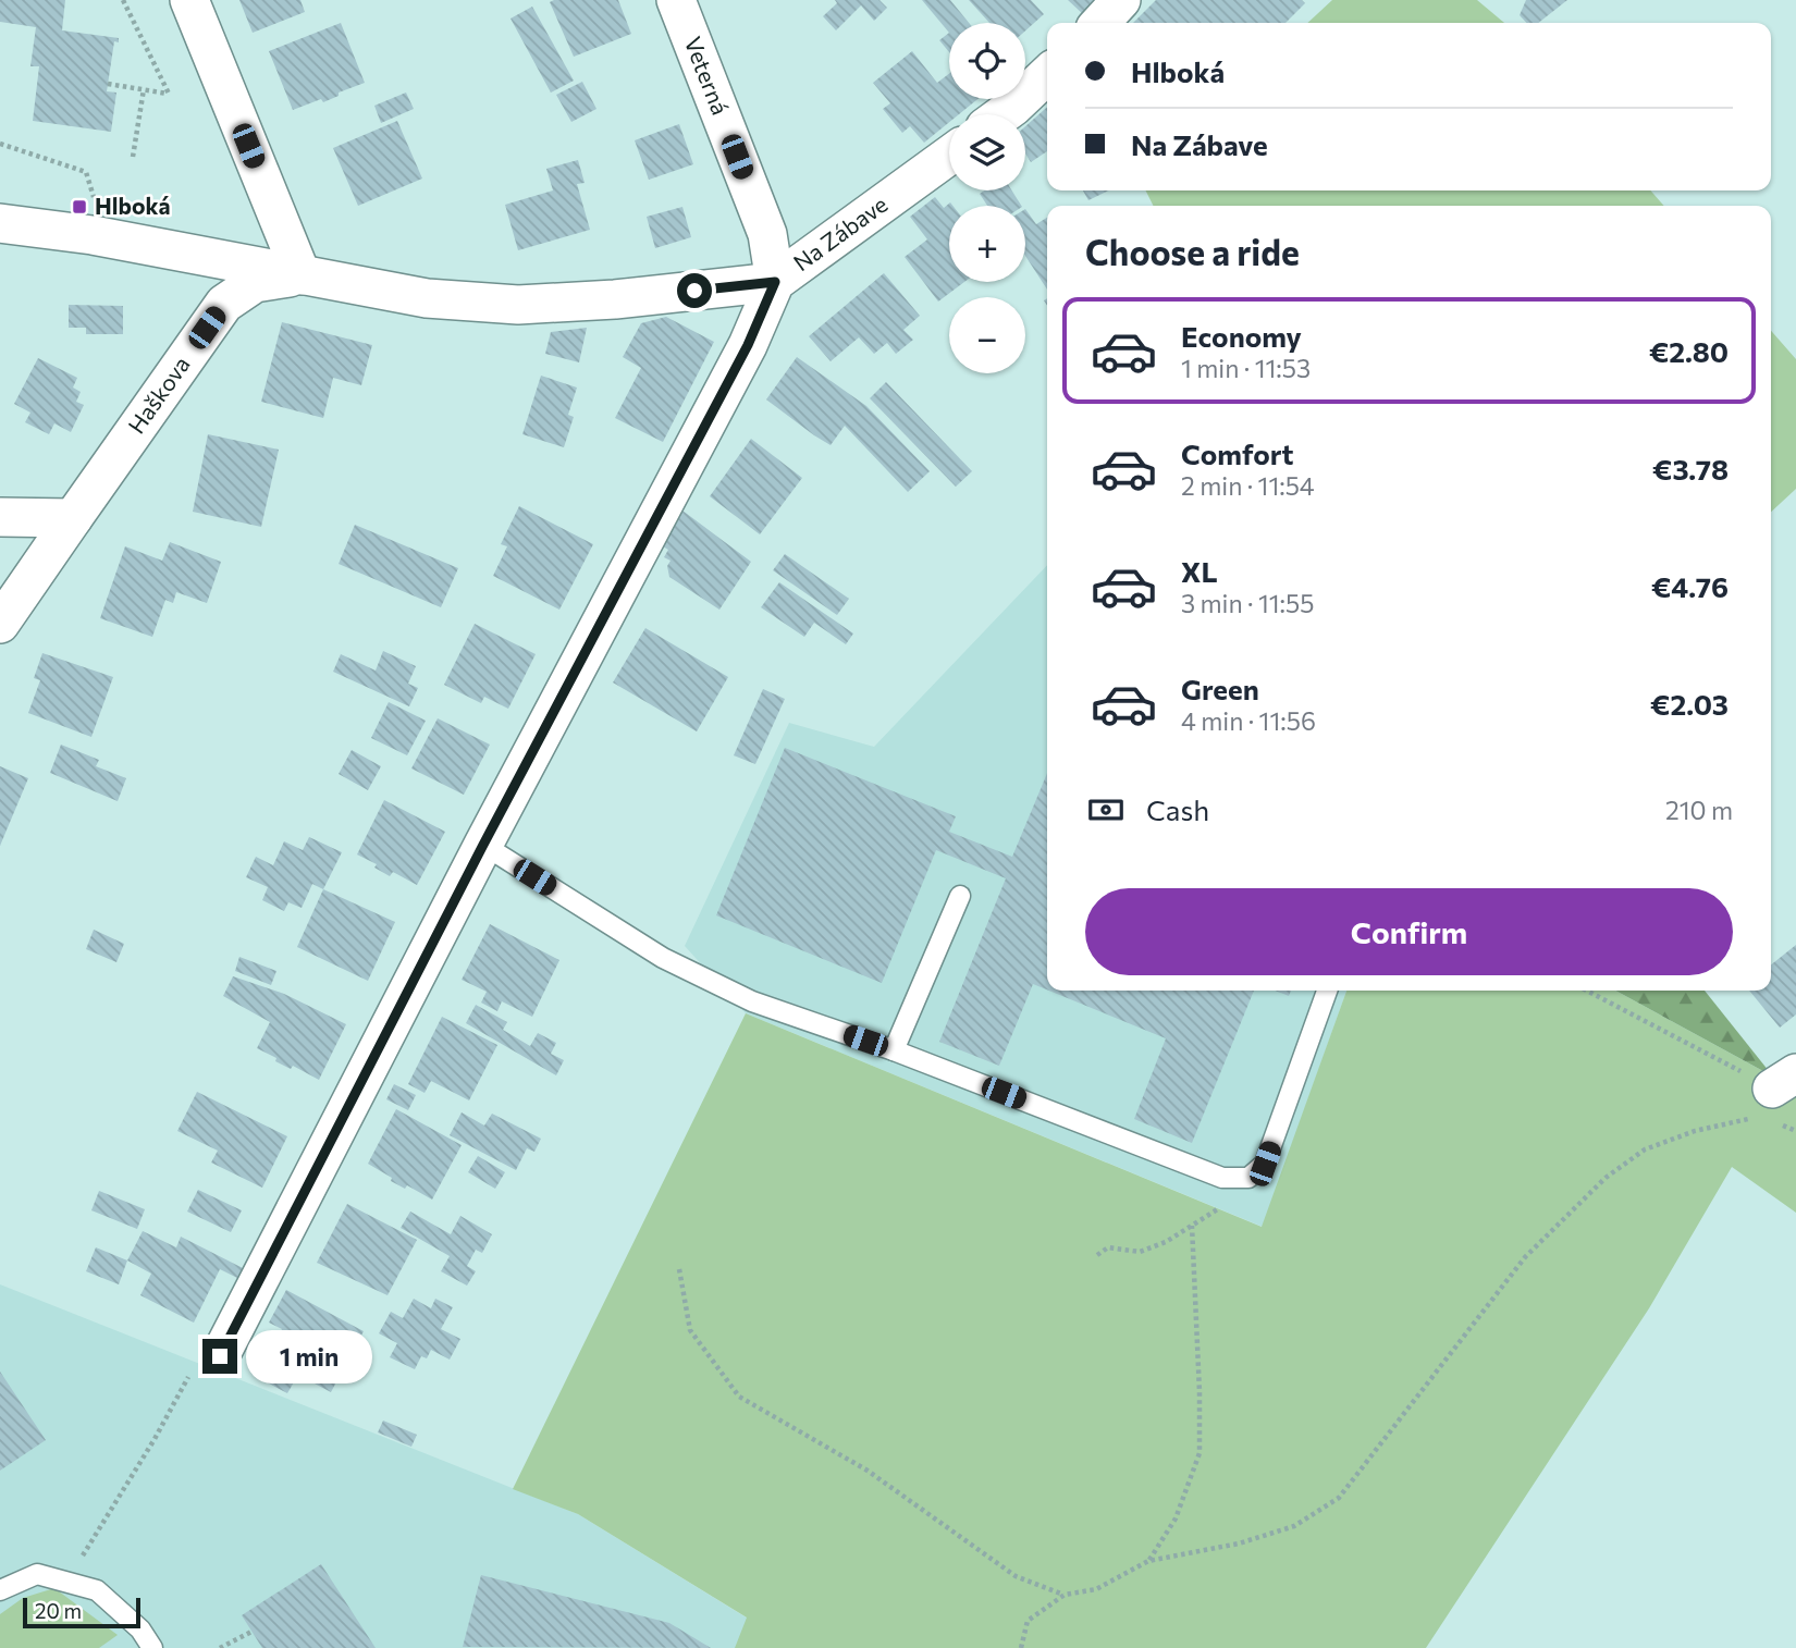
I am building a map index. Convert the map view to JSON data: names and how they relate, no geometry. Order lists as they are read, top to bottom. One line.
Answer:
{"streets":{"street":["Veterná","Na Zábave","Haškova"]},"crossings":[["Veterná","Na Zábave"]],"places":{"transit":["Hlboká"]},"scale_bar":"20 m","page":{"map_buttons":["+","−"],"banner":["Hlboká","Na Zábave"],"heading":"Choose a ride","list":[{"name":"Economy","note":"1 min · 11:53","value":"€2.80"},{"name":"Comfort","note":"2 min · 11:54","value":"€3.78"},{"name":"XL","note":"3 min · 11:55","value":"€4.76"},{"name":"Green","note":"4 min · 11:56","value":"€2.03"}],"pay":["Cash","210 m"],"buttons":"Confirm","bubble":"1 min","scale":"20 m"}}
